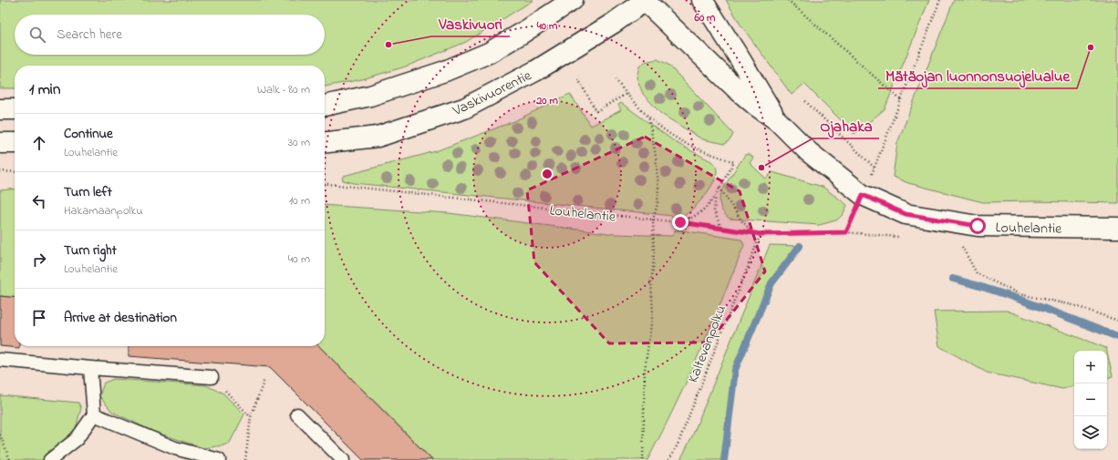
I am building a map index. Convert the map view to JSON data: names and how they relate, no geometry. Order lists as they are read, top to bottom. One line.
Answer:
{"streets":{"main road":["Vaskivuorentie","Louhelantie"],"path":["Kaltevanpolku"]},"crossings":[["Vaskivuorentie","Louhelantie"],["Louhelantie","Kaltevanpolku"]],"places":["Vaskivuori","Mätäojan luonnonsuojelualue","Ojahaka"],"page":{"search":"Search here","heading":["1 min","Walk · 80 m"],"list":[["Continue","Louhelantie","30 m"],["Turn left","Hakamaanpolku","10 m"],["Turn right","Louhelantie","40 m"],"Arrive at destination"],"map_buttons":["+","−"]},"rings":["60 m","40 m","20 m"]}
